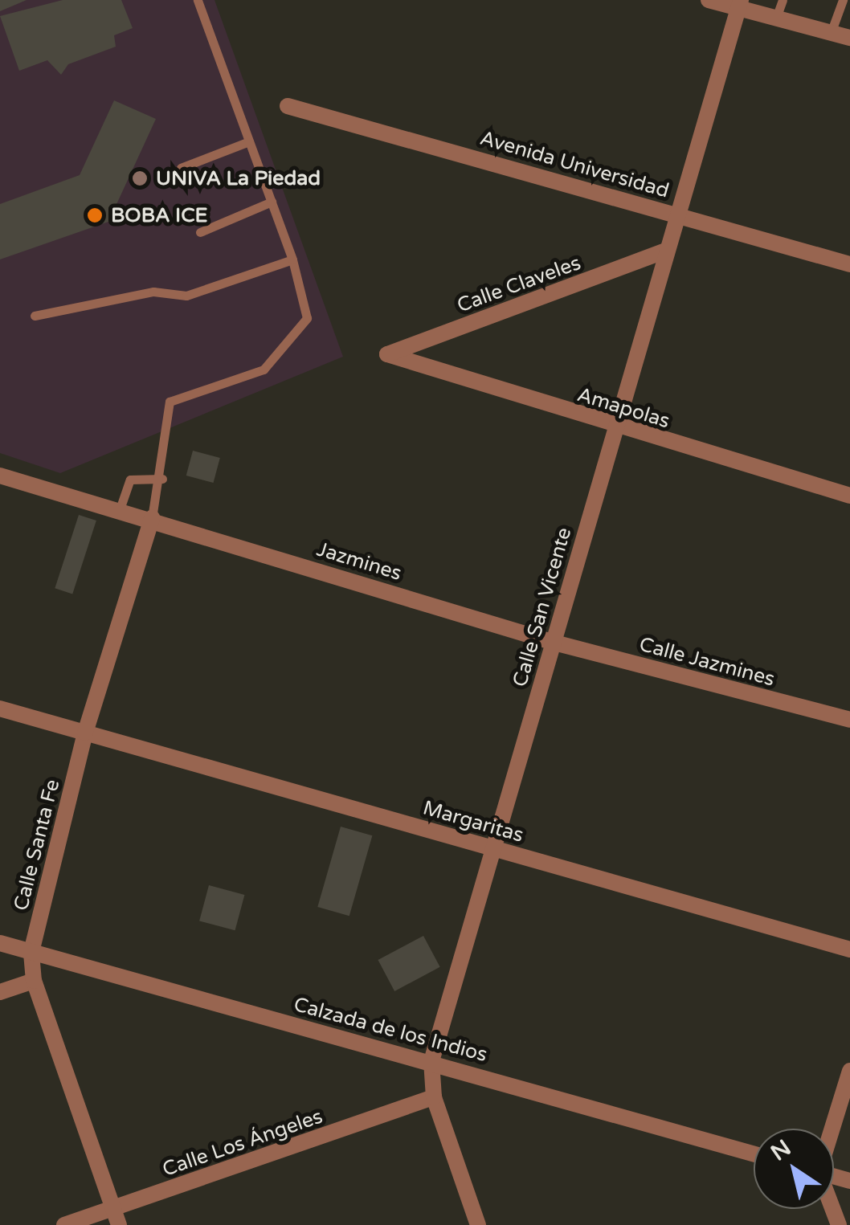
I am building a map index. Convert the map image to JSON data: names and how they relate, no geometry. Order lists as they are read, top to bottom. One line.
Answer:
{"streets":{"street":["Avenida Universidad","Calle Claveles","Amapolas","Jazmines","Calle San Vicente","Calle Jazmines","Margaritas","Calle Santa Fe","Calzada de los Indios","Calle Los Ángeles"]},"crossings":[["Avenida Universidad","Calle San Vicente"],["Calle Claveles","Amapolas"],["Calle Claveles","Calle San Vicente"],["Amapolas","Calle San Vicente"],["Jazmines","Calle San Vicente"],["Jazmines","Calle Jazmines"],["Jazmines","Calle Santa Fe"],["Calle San Vicente","Calle Jazmines"],["Calle San Vicente","Margaritas"],["Calle San Vicente","Calzada de los Indios"],["Calle San Vicente","Calle Los Ángeles"],["Margaritas","Calle Santa Fe"],["Calle Santa Fe","Calzada de los Indios"],["Calle Santa Fe","Calle Los Ángeles"]],"places":["UNIVA La Piedad","BOBA ICE"],"north":"top left"}
